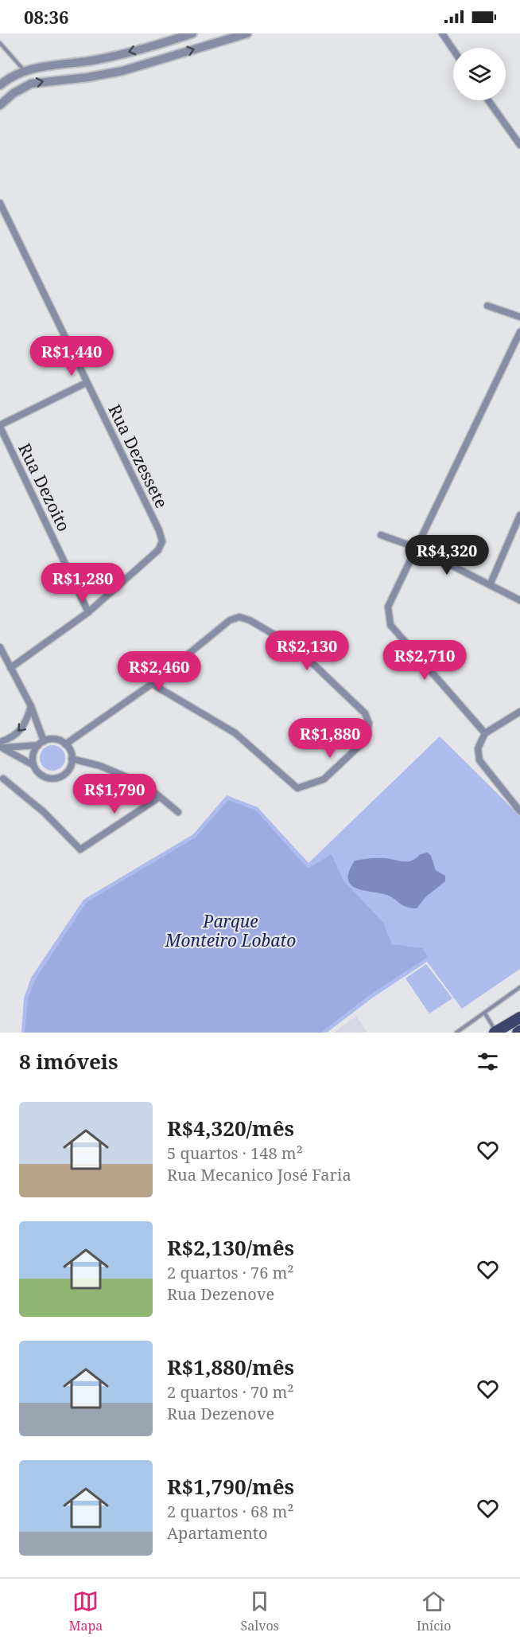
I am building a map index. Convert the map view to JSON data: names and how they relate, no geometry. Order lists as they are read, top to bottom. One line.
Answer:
{"streets":{"street":["Rua Dezessete","Rua Dezoito"]},"crossings":[["Rua Dezessete","Rua Dezoito"]],"parks":["Parque Monteiro Lobato"],"page":{"status":"08:36","price":["R$1,440","R$4,320","R$1,280","R$2,130","R$2,710","R$2,460","R$1,880","R$1,790"],"heading":"8 imóveis","list":[{"name":"R$4,320/mês","note":"5 quartos · 148 m² · Rua Mecanico José Faria"},{"name":"R$2,130/mês","note":"2 quartos · 76 m² · Rua Dezenove"},{"name":"R$1,880/mês","note":"2 quartos · 70 m² · Rua Dezenove"},{"name":"R$1,790/mês","note":"2 quartos · 68 m² · Apartamento"}],"tabs":["Mapa","Salvos","Início"]}}
